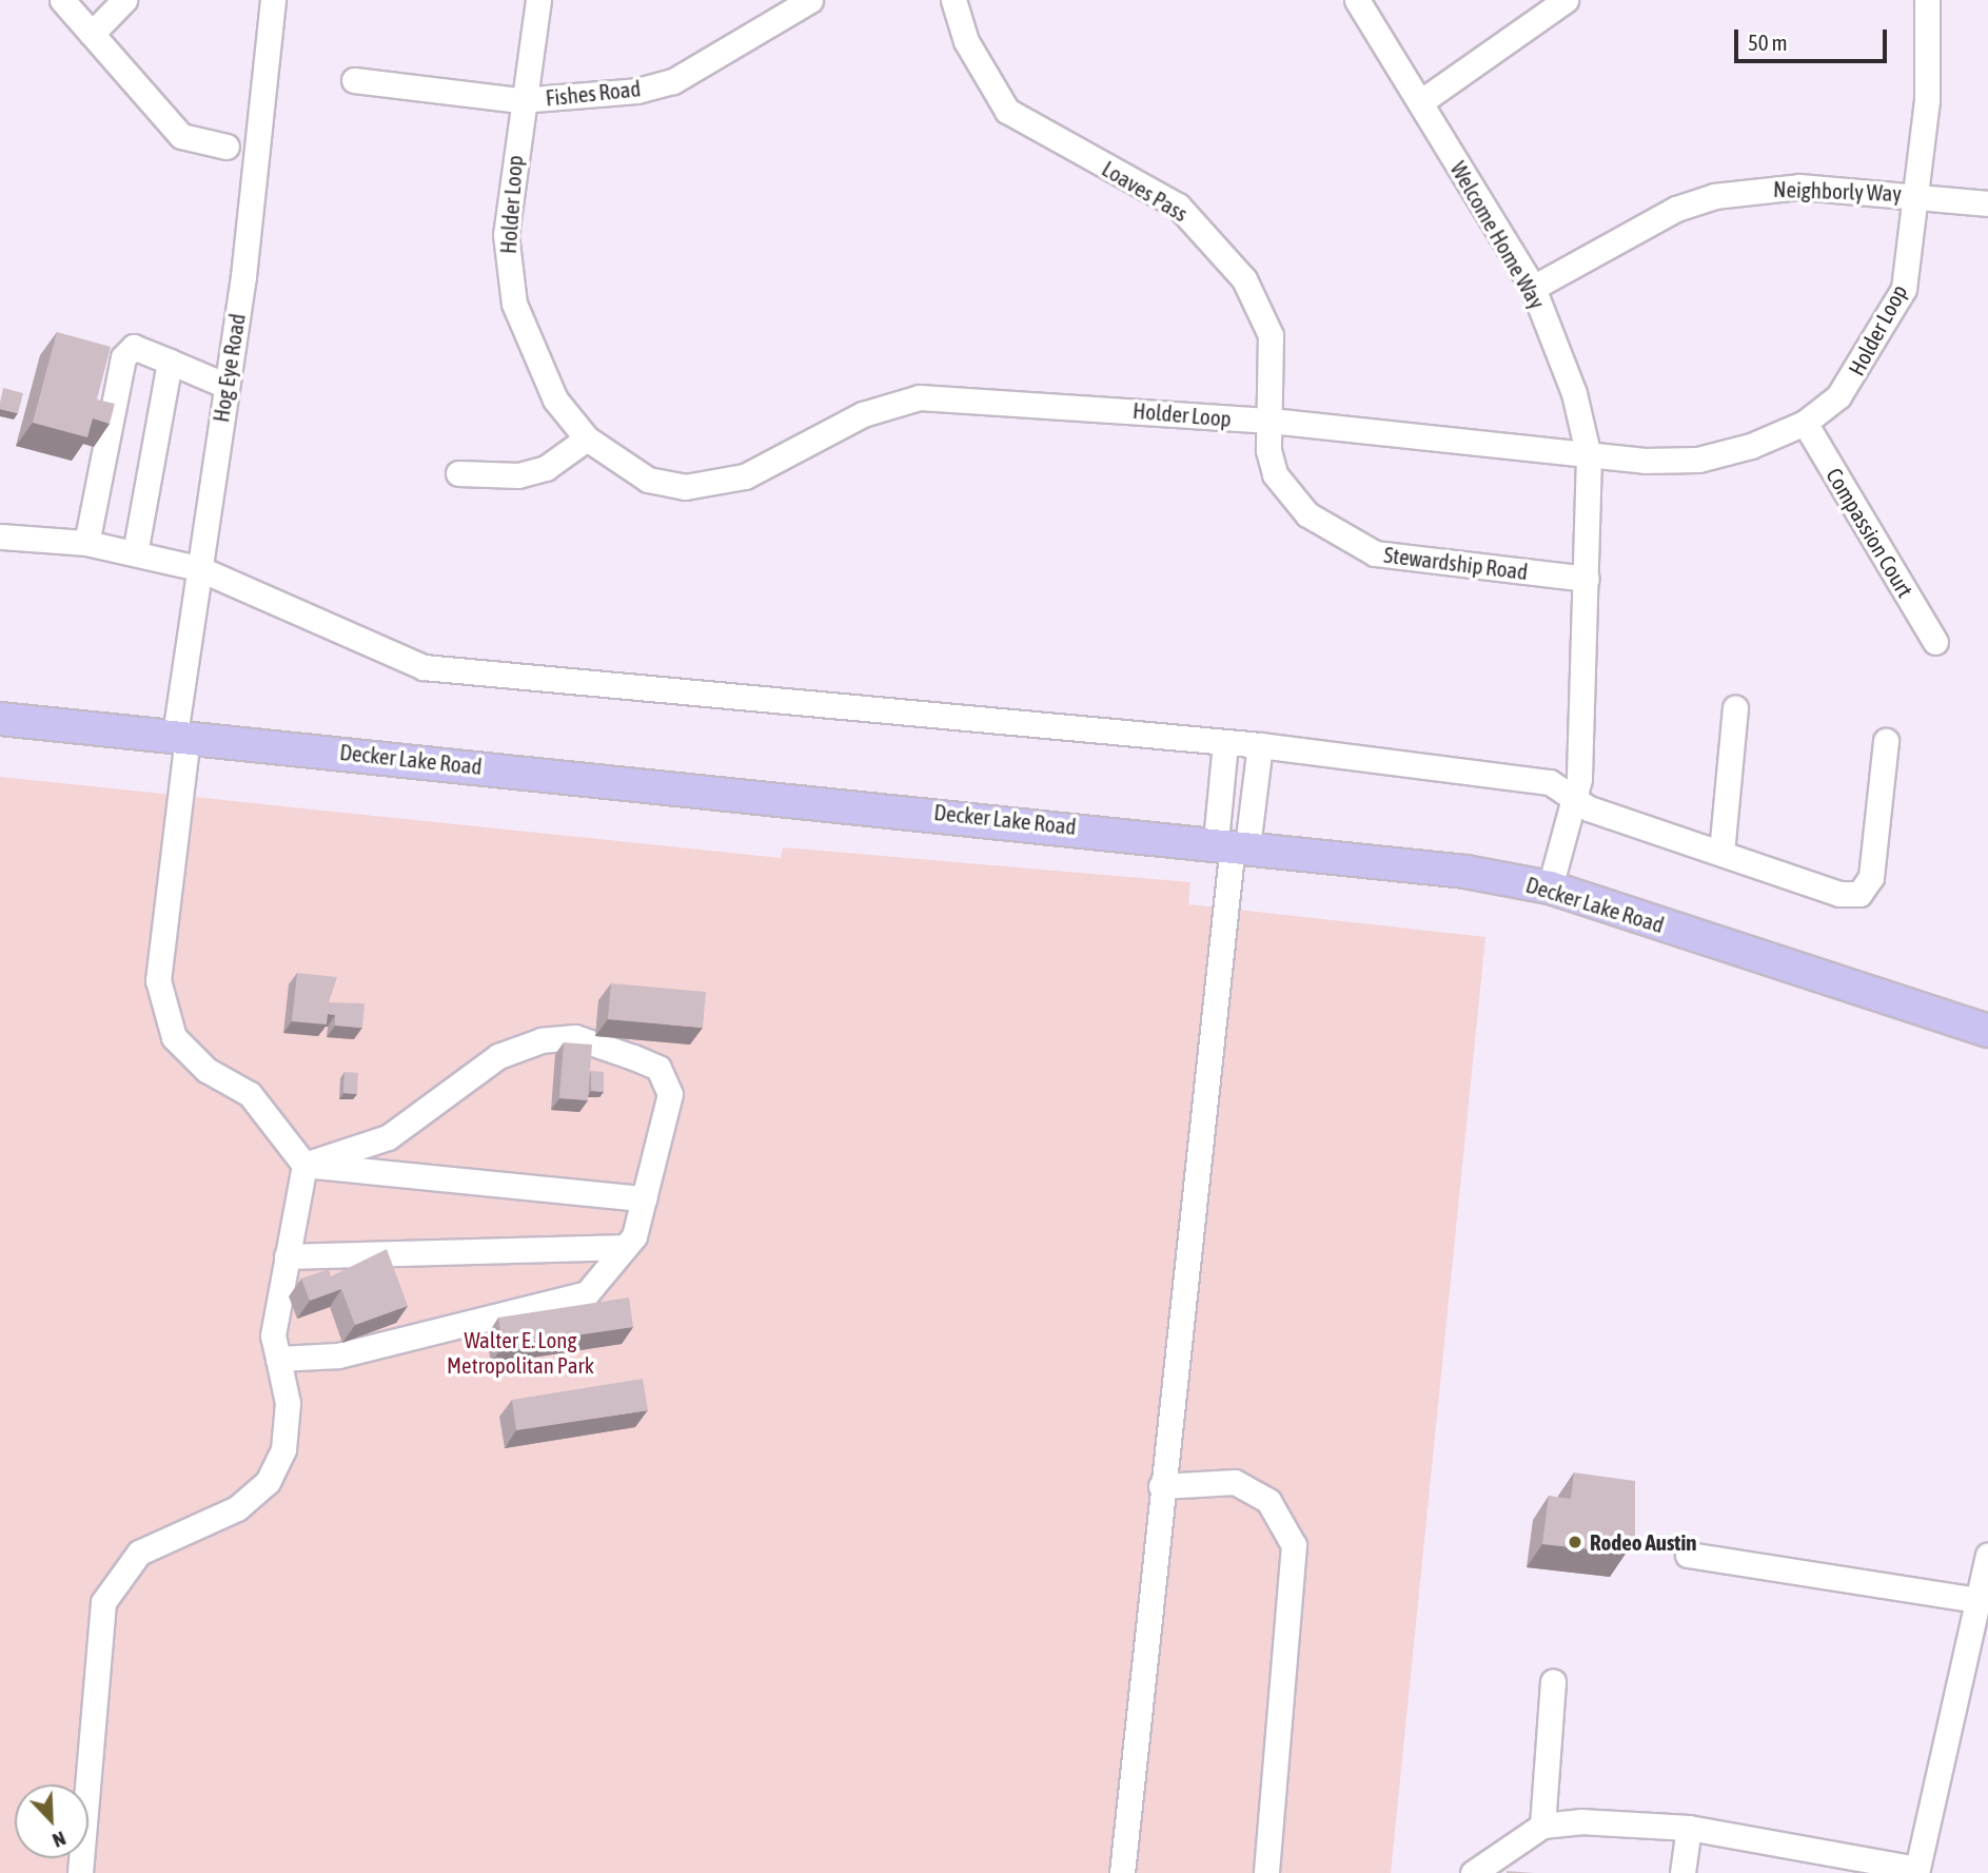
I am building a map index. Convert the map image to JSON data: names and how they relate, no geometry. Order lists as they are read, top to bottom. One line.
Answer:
{"streets":{"main road":["Decker Lake Road"],"street":["Fishes Road","Loaves Pass","Neighborly Way","Holder Loop","Welcome Home Way","Hog Eye Road","Compassion Court","Stewardship Road"]},"crossings":[["Fishes Road","Holder Loop"],["Loaves Pass","Holder Loop"],["Loaves Pass","Stewardship Road"],["Neighborly Way","Holder Loop"],["Neighborly Way","Welcome Home Way"],["Holder Loop","Welcome Home Way"],["Holder Loop","Compassion Court"],["Holder Loop","Stewardship Road"],["Welcome Home Way","Stewardship Road"],["Welcome Home Way","Decker Lake Road"],["Hog Eye Road","Decker Lake Road"]],"parks":["Walter E. Long Metropolitan Park"],"places":["Rodeo Austin"],"scale_bar":"50 m","north":"bottom right"}
